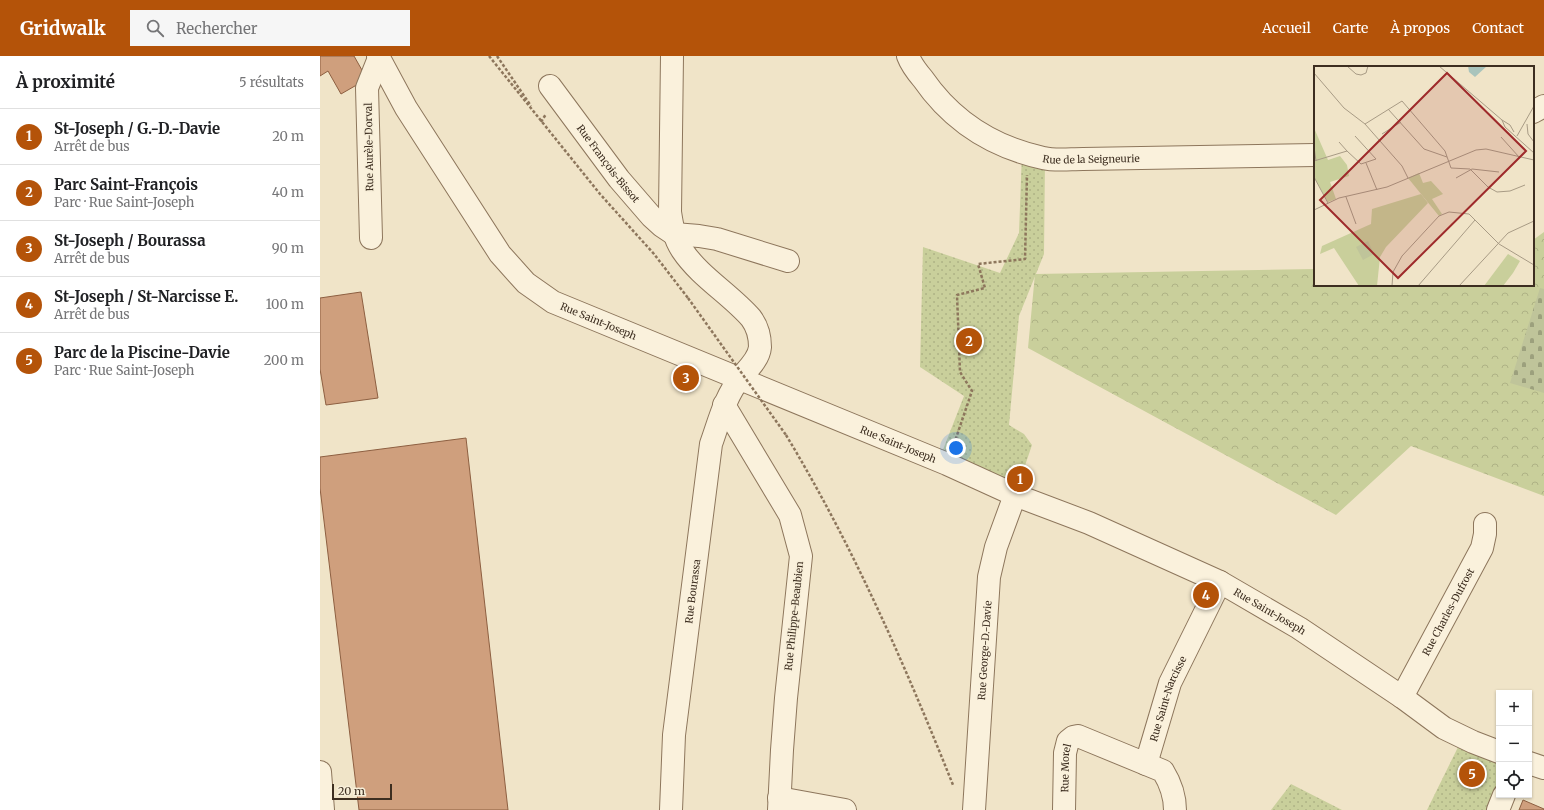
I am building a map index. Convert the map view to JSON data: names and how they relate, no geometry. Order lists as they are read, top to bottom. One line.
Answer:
{"streets":{"street":["Rue Aurèle-Dorval","Rue de la Seigneurie","Rue François-Bissot","Rue Saint-Joseph","Rue Bourassa","Rue Charles-Dufrost","Rue Philippe-Beaubien","Rue George-D.-Davie","Rue Saint-Narcisse","Rue Morel"]},"crossings":[["Rue Aurèle-Dorval","Rue Saint-Joseph"],["Rue François-Bissot","Rue Saint-Joseph"],["Rue François-Bissot","Rue Bourassa"],["Rue Saint-Joseph","Rue Bourassa"],["Rue Saint-Joseph","Rue Charles-Dufrost"],["Rue Saint-Joseph","Rue George-D.-Davie"],["Rue Saint-Joseph","Rue Saint-Narcisse"],["Rue Bourassa","Rue Philippe-Beaubien"],["Rue Saint-Narcisse","Rue Morel"]],"scale_bar":"20 m","page":{"header":"Gridwalk","search":"Rechercher","nav":["Accueil","Carte","À propos","Contact"],"heading":["À proximité","5 résultats"],"list":[{"mark":"1","name":"St-Joseph / G.-D.-Davie","note":"Arrêt de bus","value":"20 m"},{"mark":"2","name":"Parc Saint-François","note":"Parc · Rue Saint-Joseph","value":"40 m"},{"mark":"3","name":"St-Joseph / Bourassa","note":"Arrêt de bus","value":"90 m"},{"mark":"4","name":"St-Joseph / St-Narcisse E.","note":"Arrêt de bus","value":"100 m"},{"mark":"5","name":"Parc de la Piscine-Davie","note":"Parc · Rue Saint-Joseph","value":"200 m"}],"pins":["2","3","1","4","5"],"map_buttons":["+","−"],"scale":"20 m"}}
